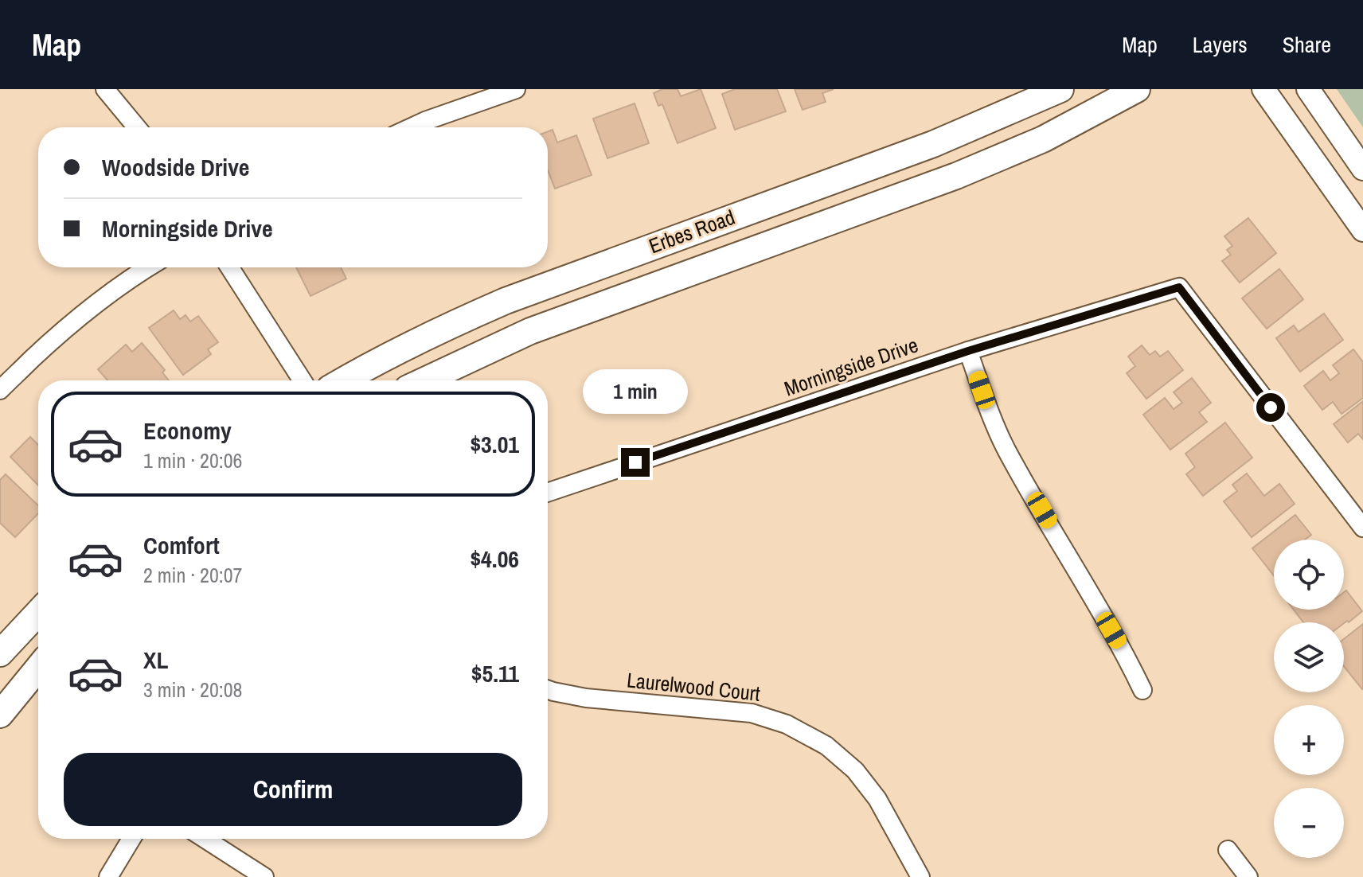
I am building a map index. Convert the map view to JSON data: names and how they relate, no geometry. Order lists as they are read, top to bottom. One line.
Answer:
{"streets":{"main road":["Erbes Road"],"street":["Morningside Drive","Laurelwood Court"]},"page":{"header":"Map","nav":["Map","Layers","Share"],"banner":["Woodside Drive","Morningside Drive"],"bubble":"1 min","list":[{"name":"Economy","note":"1 min · 20:06","value":"$3.01"},{"name":"Comfort","note":"2 min · 20:07","value":"$4.06"},{"name":"XL","note":"3 min · 20:08","value":"$5.11"}],"map_buttons":["+","−"],"buttons":"Confirm"}}
